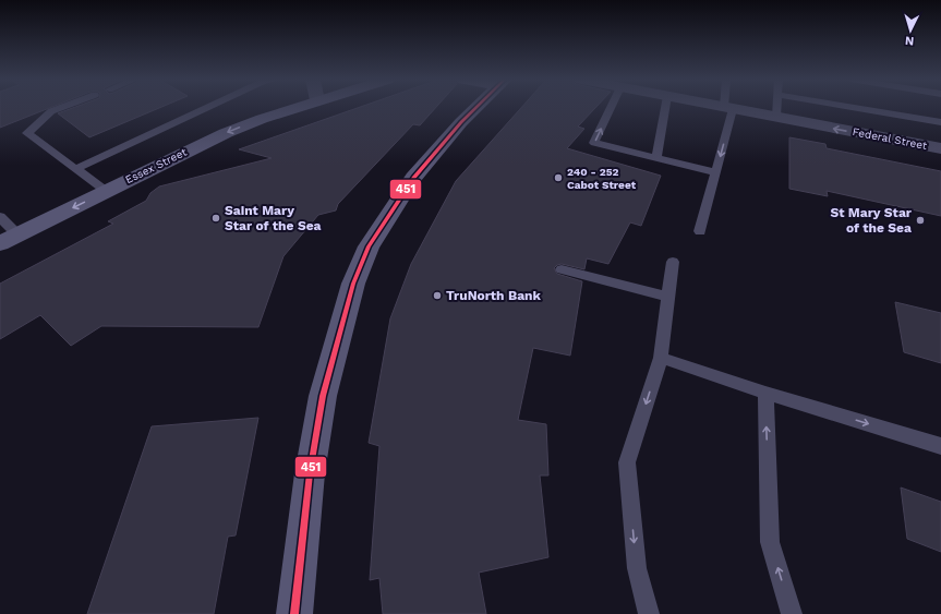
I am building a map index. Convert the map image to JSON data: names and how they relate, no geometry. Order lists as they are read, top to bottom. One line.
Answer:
{"streets":{"main road":["Essex Street"],"street":["Federal Street"]},"one_way":["Federal Street","Essex Street"],"places":["240 - 252 Cabot Street","Saint Mary Star of the Sea","St Mary Star of the Sea","TruNorth Bank"],"lines":["transit line 451"],"north":"bottom"}
